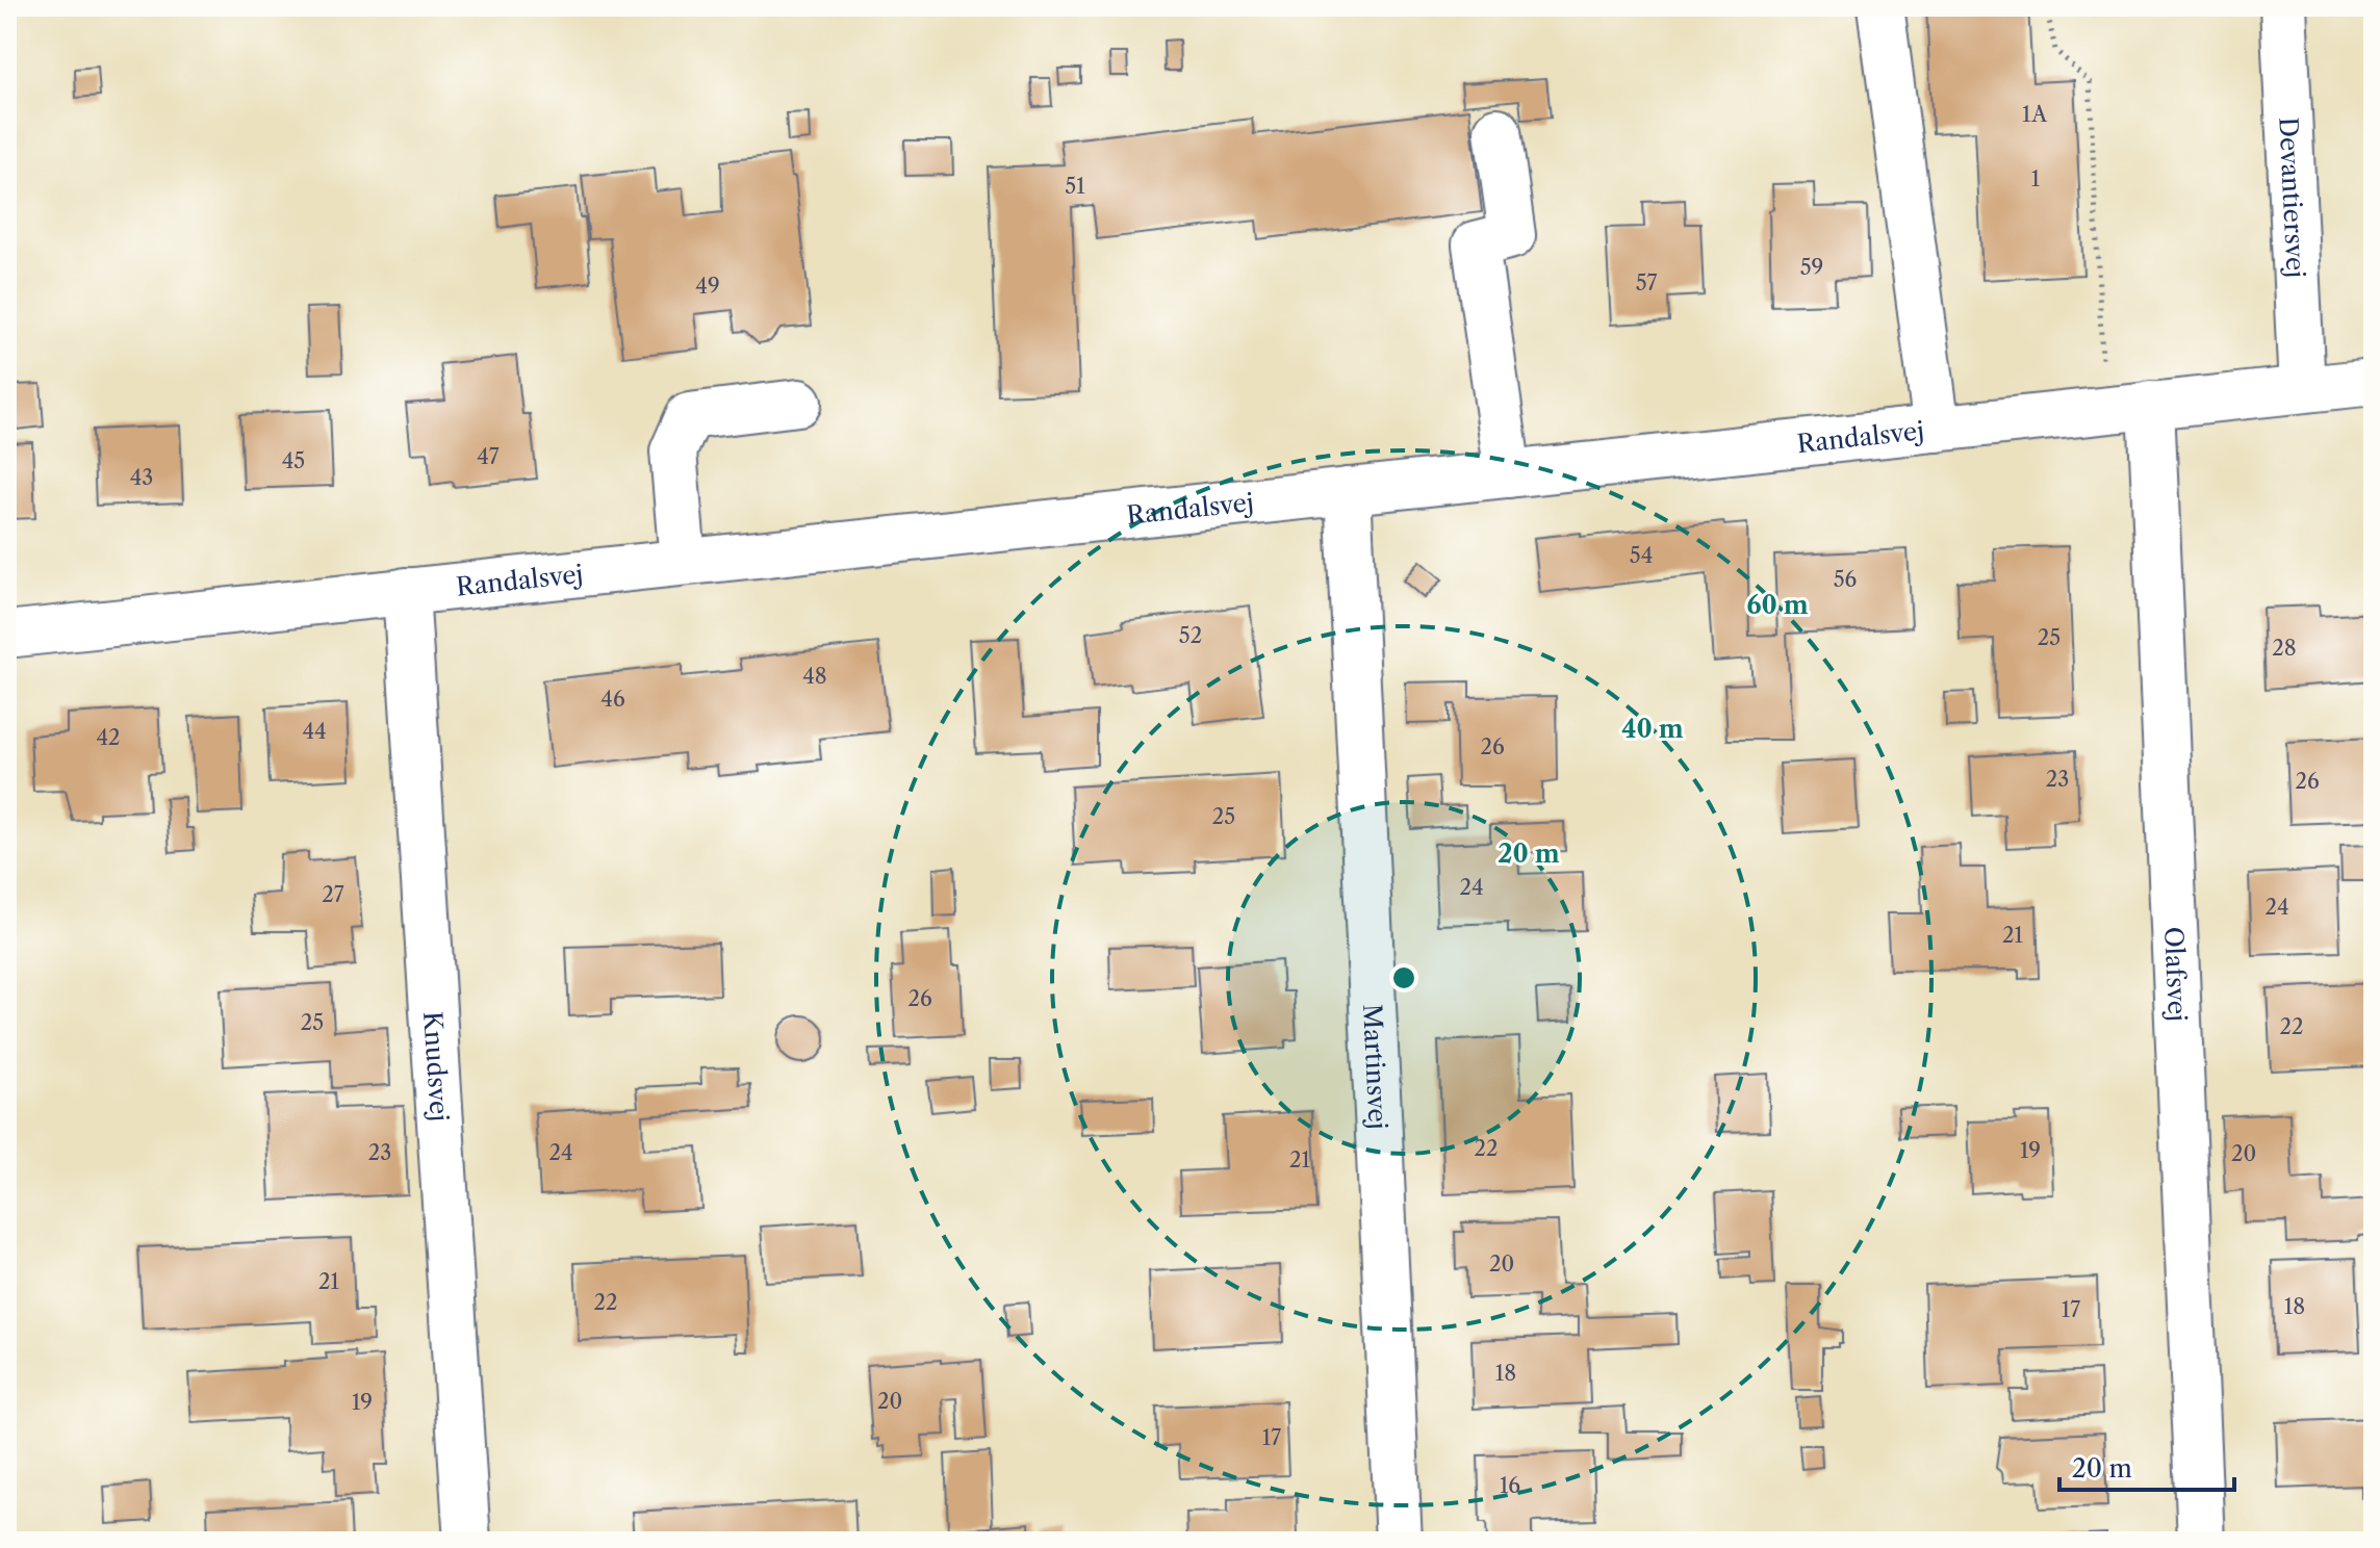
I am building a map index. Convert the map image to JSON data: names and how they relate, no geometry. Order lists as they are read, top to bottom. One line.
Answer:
{"streets":{"street":["Devantiersvej","Randalsvej","Olafsvej","Knudsvej","Martinsvej"]},"crossings":[["Devantiersvej","Randalsvej"],["Randalsvej","Olafsvej"],["Randalsvej","Knudsvej"],["Randalsvej","Martinsvej"]],"house_numbers":["1A","1","51","59","57","49","47","45","43","54","56","52","25","28","48","46","44","42","26","23","26","25","24","27","24","21","26","25","22","22","19","23","24","20","21","20","21","22","18","17","18","20","19","17","16"],"scale_bar":"20 m","rings":["60 m","40 m","20 m"]}
